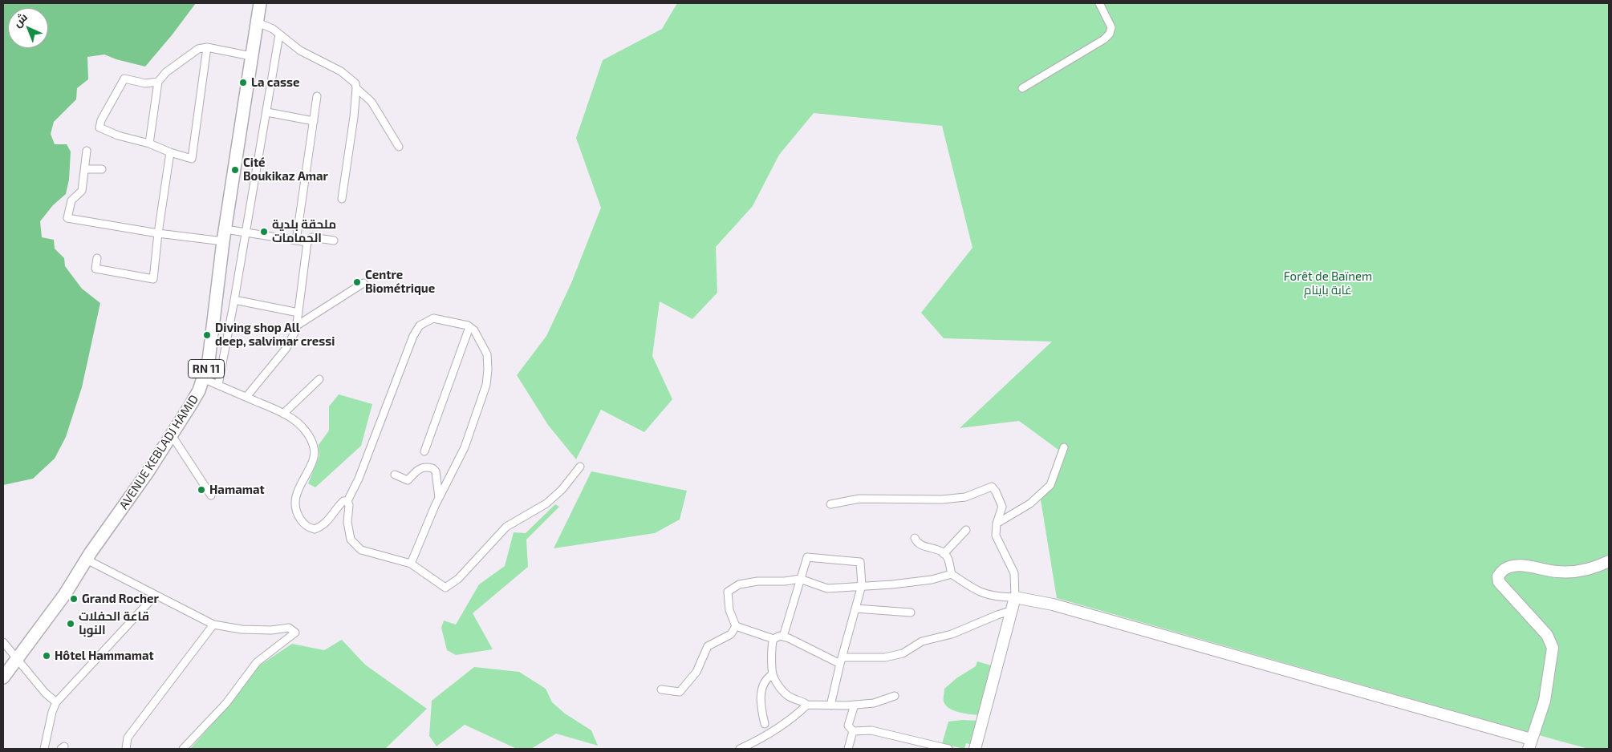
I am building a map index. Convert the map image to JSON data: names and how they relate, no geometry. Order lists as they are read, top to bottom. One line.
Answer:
{"streets":{"main road":["RN 11","AVENUE KEBLADJ HAMID"]},"parks":["Forêt de Baïnem غابة باينام"],"places":["La casse","Cité Boukikaz Amar","ملحقة بلدية الحمامات","Centre Biométrique","Diving shop All deep, salvimar cressi","Hamamat","Grand Rocher","قاعة الحفلات النوبا","Hôtel Hammamat"],"north":"top left"}
